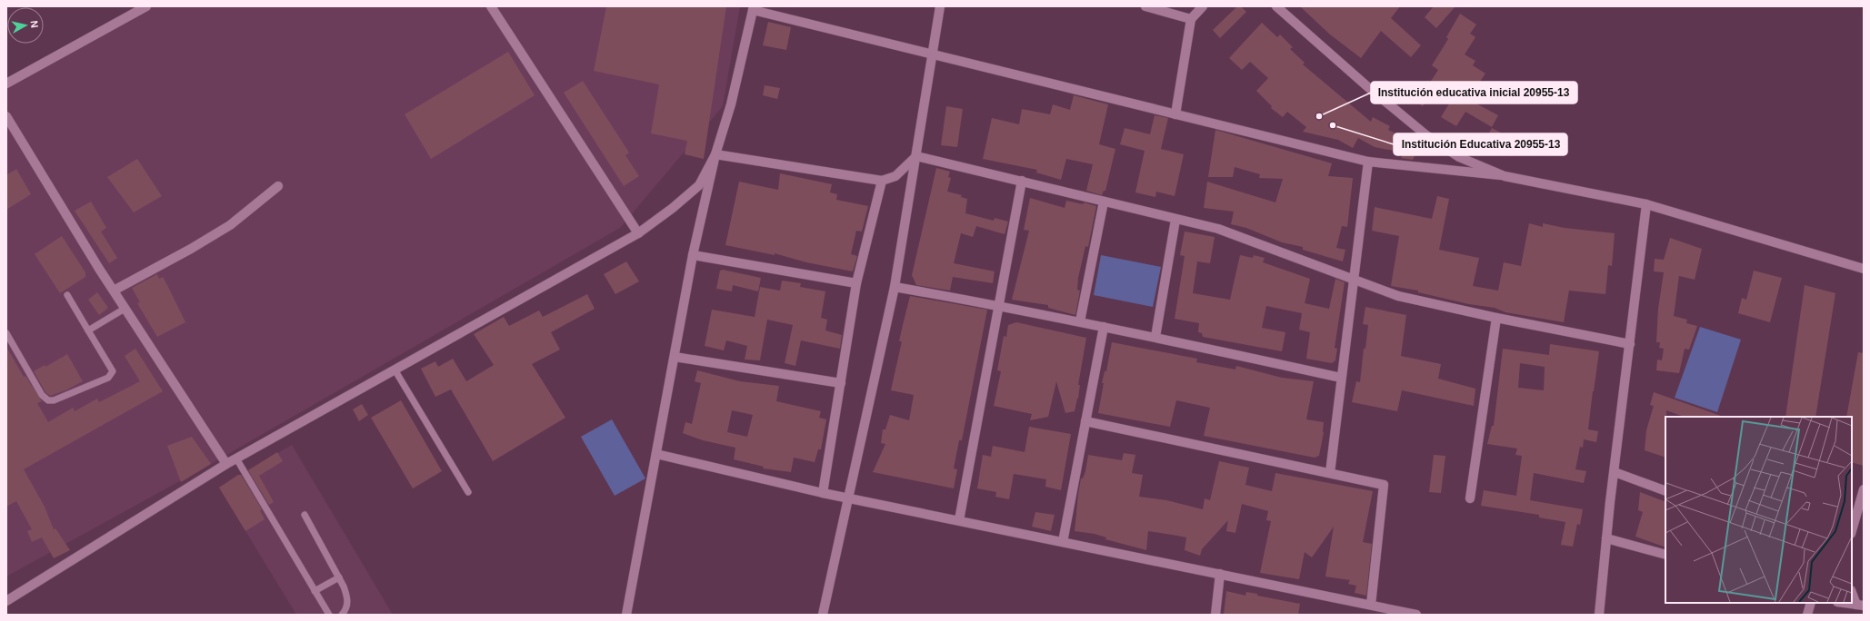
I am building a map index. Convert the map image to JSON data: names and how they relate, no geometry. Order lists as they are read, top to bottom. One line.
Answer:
{"places":["Institución educativa inicial 20955-13","Institución Educativa 20955-13"],"north":"right"}
